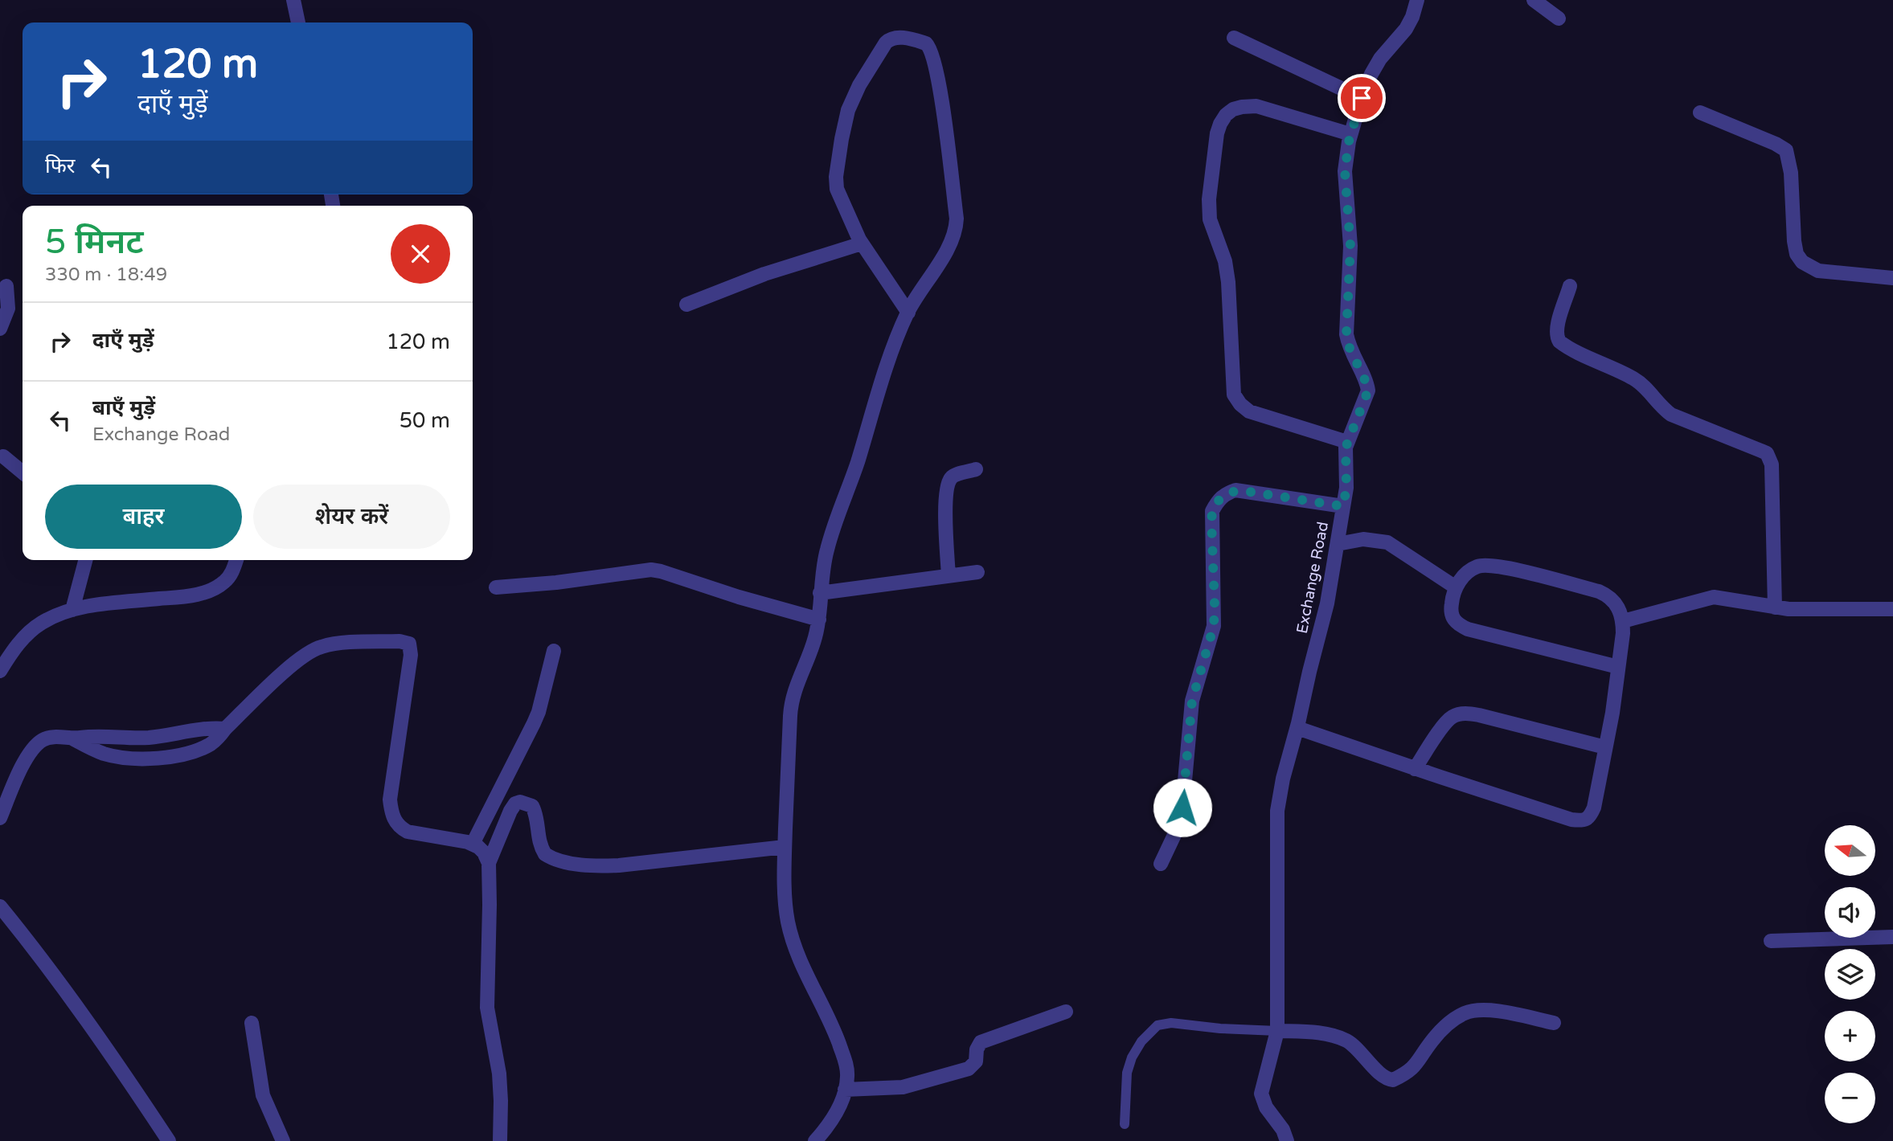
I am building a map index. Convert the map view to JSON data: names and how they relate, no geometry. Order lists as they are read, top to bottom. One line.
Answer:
{"streets":{"street":["Exchange Road"]},"north":"left","page":{"turn":["120 m","दाएँ मुड़ें"],"then":"फिर","heading":["5 मिनट","330 m · 18:49"],"list":[{"name":"दाएँ मुड़ें","value":"120 m"},{"name":"बाएँ मुड़ें","note":"Exchange Road","value":"50 m"}],"buttons":["बाहर","शेयर करें"],"map_buttons":["+","−"]}}
